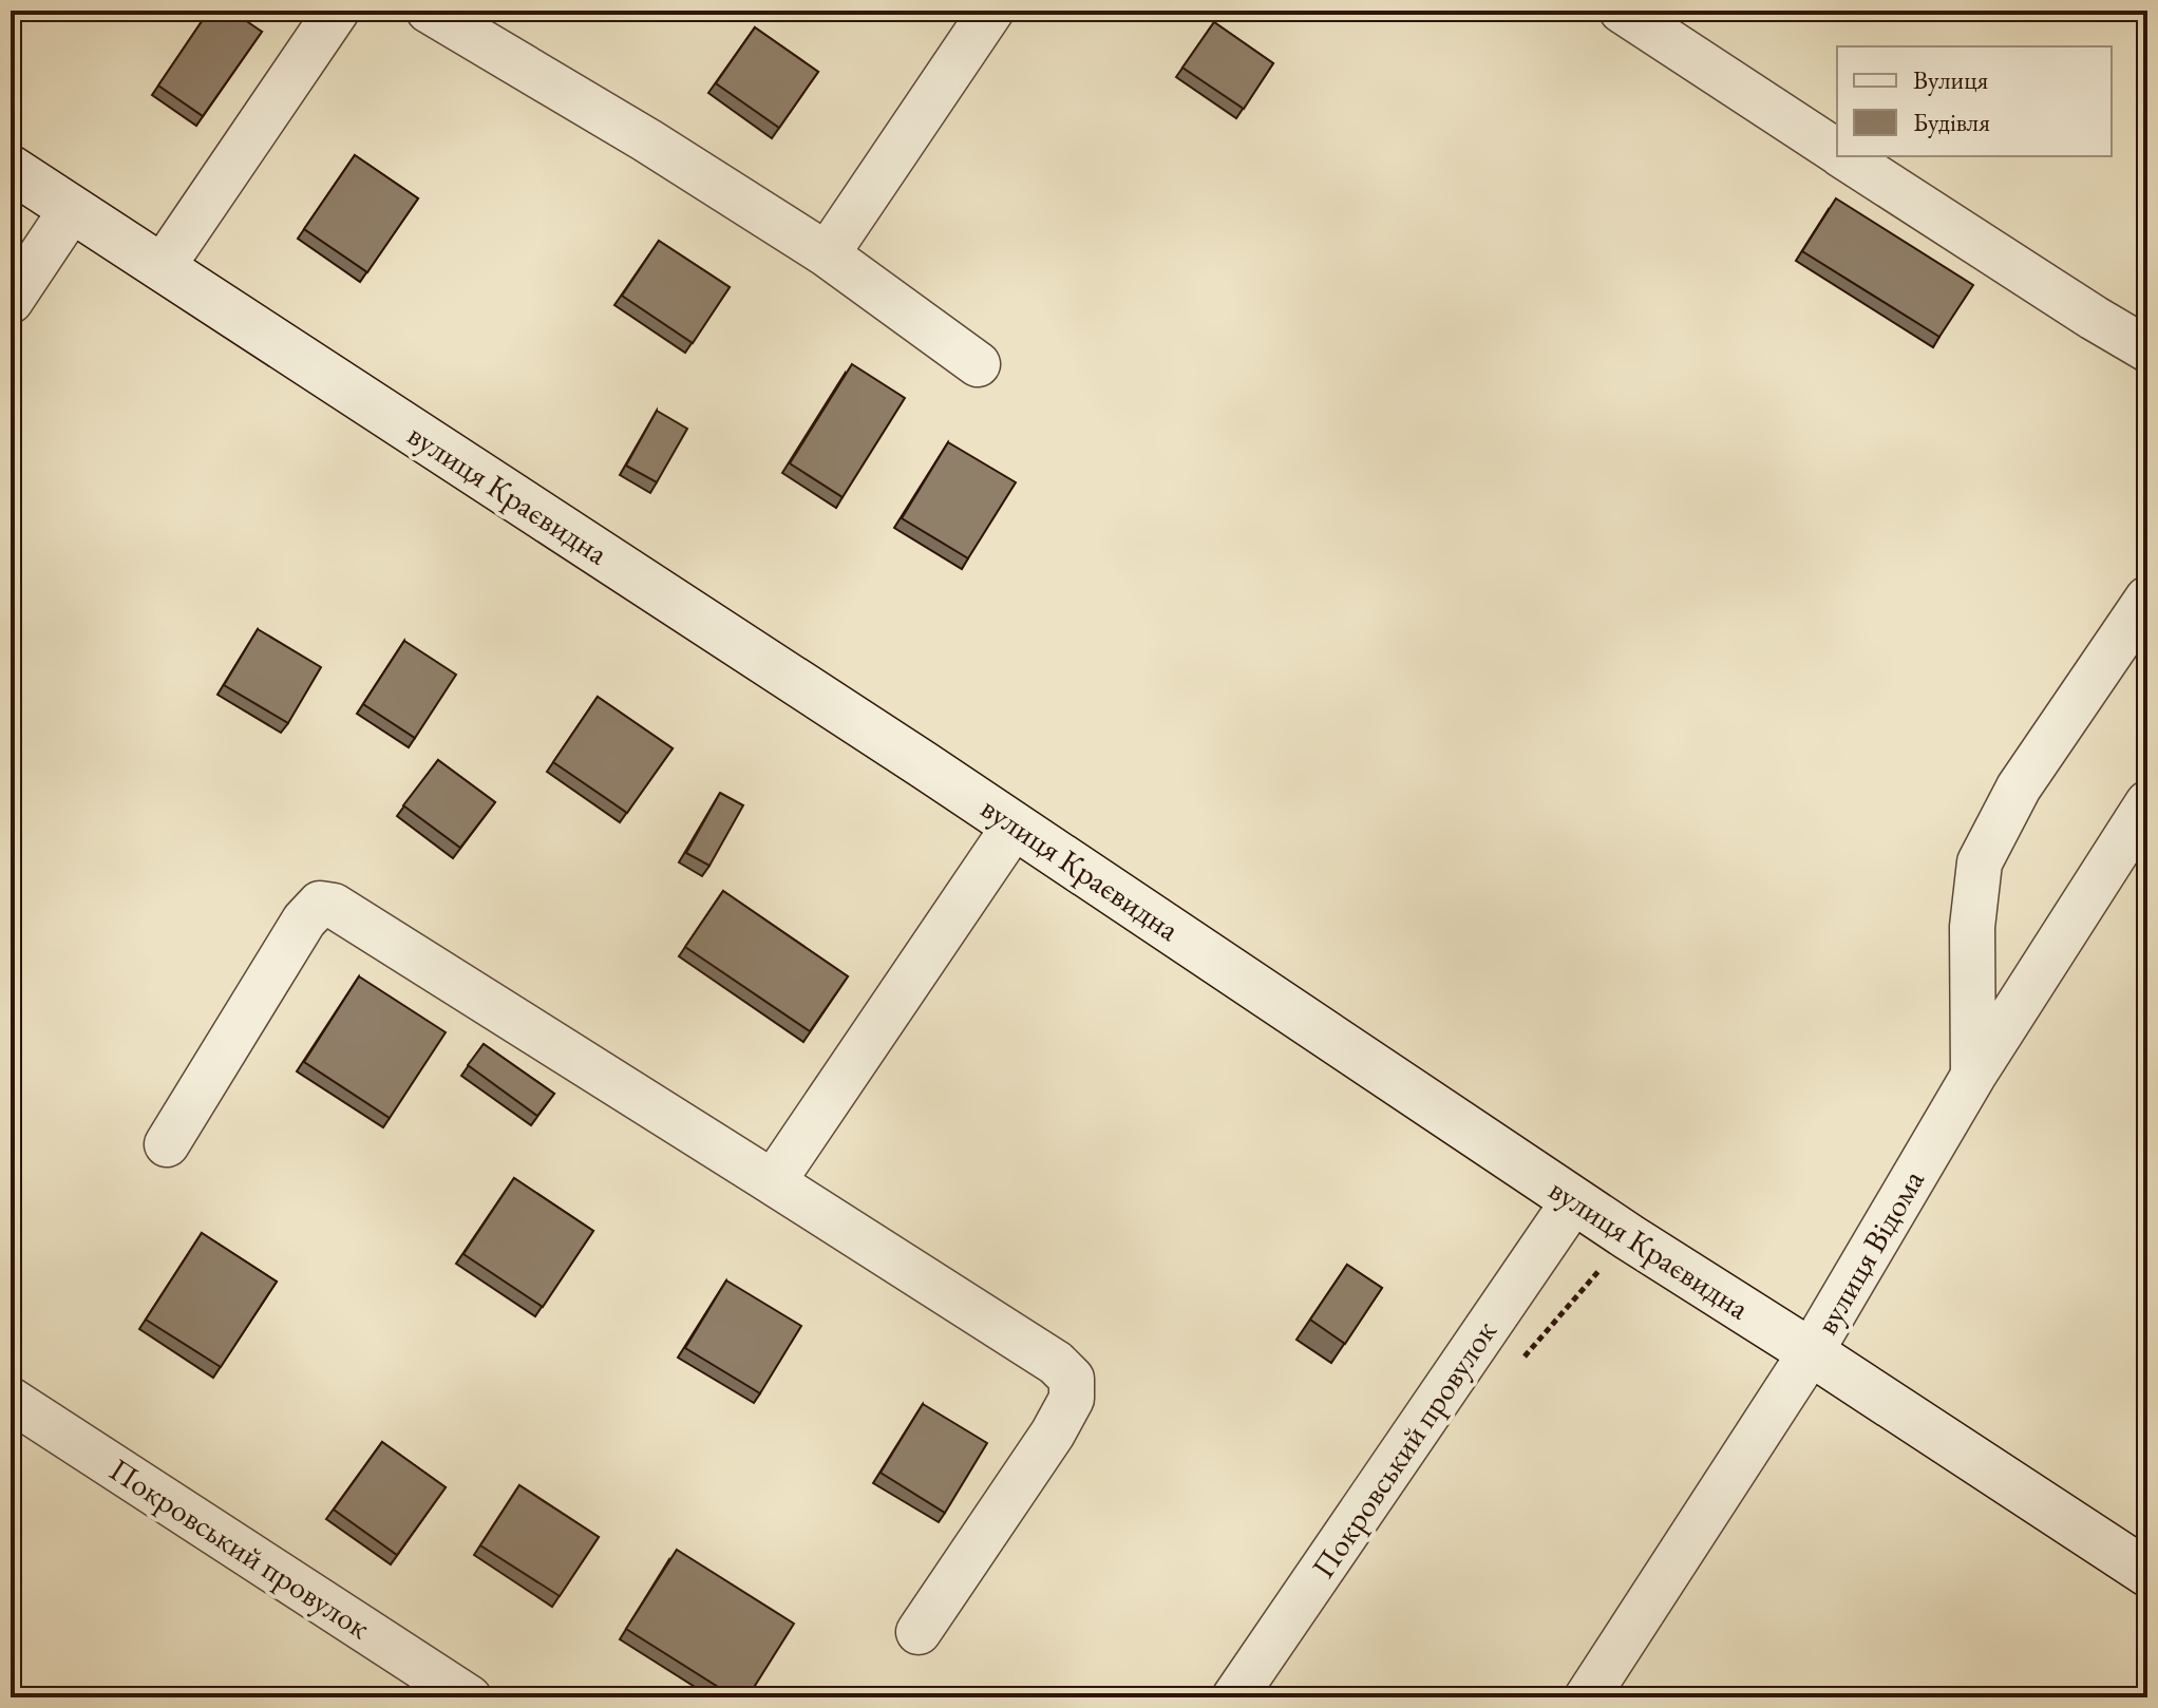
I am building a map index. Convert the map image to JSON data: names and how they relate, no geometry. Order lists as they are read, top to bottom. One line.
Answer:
{"streets":{"street":["вулиця Краєвидна","вулиця Відома","Покровський провулок"]},"crossings":[["вулиця Краєвидна","вулиця Відома"],["вулиця Краєвидна","Покровський провулок"]],"legend":["Вулиця","Будівля"]}
